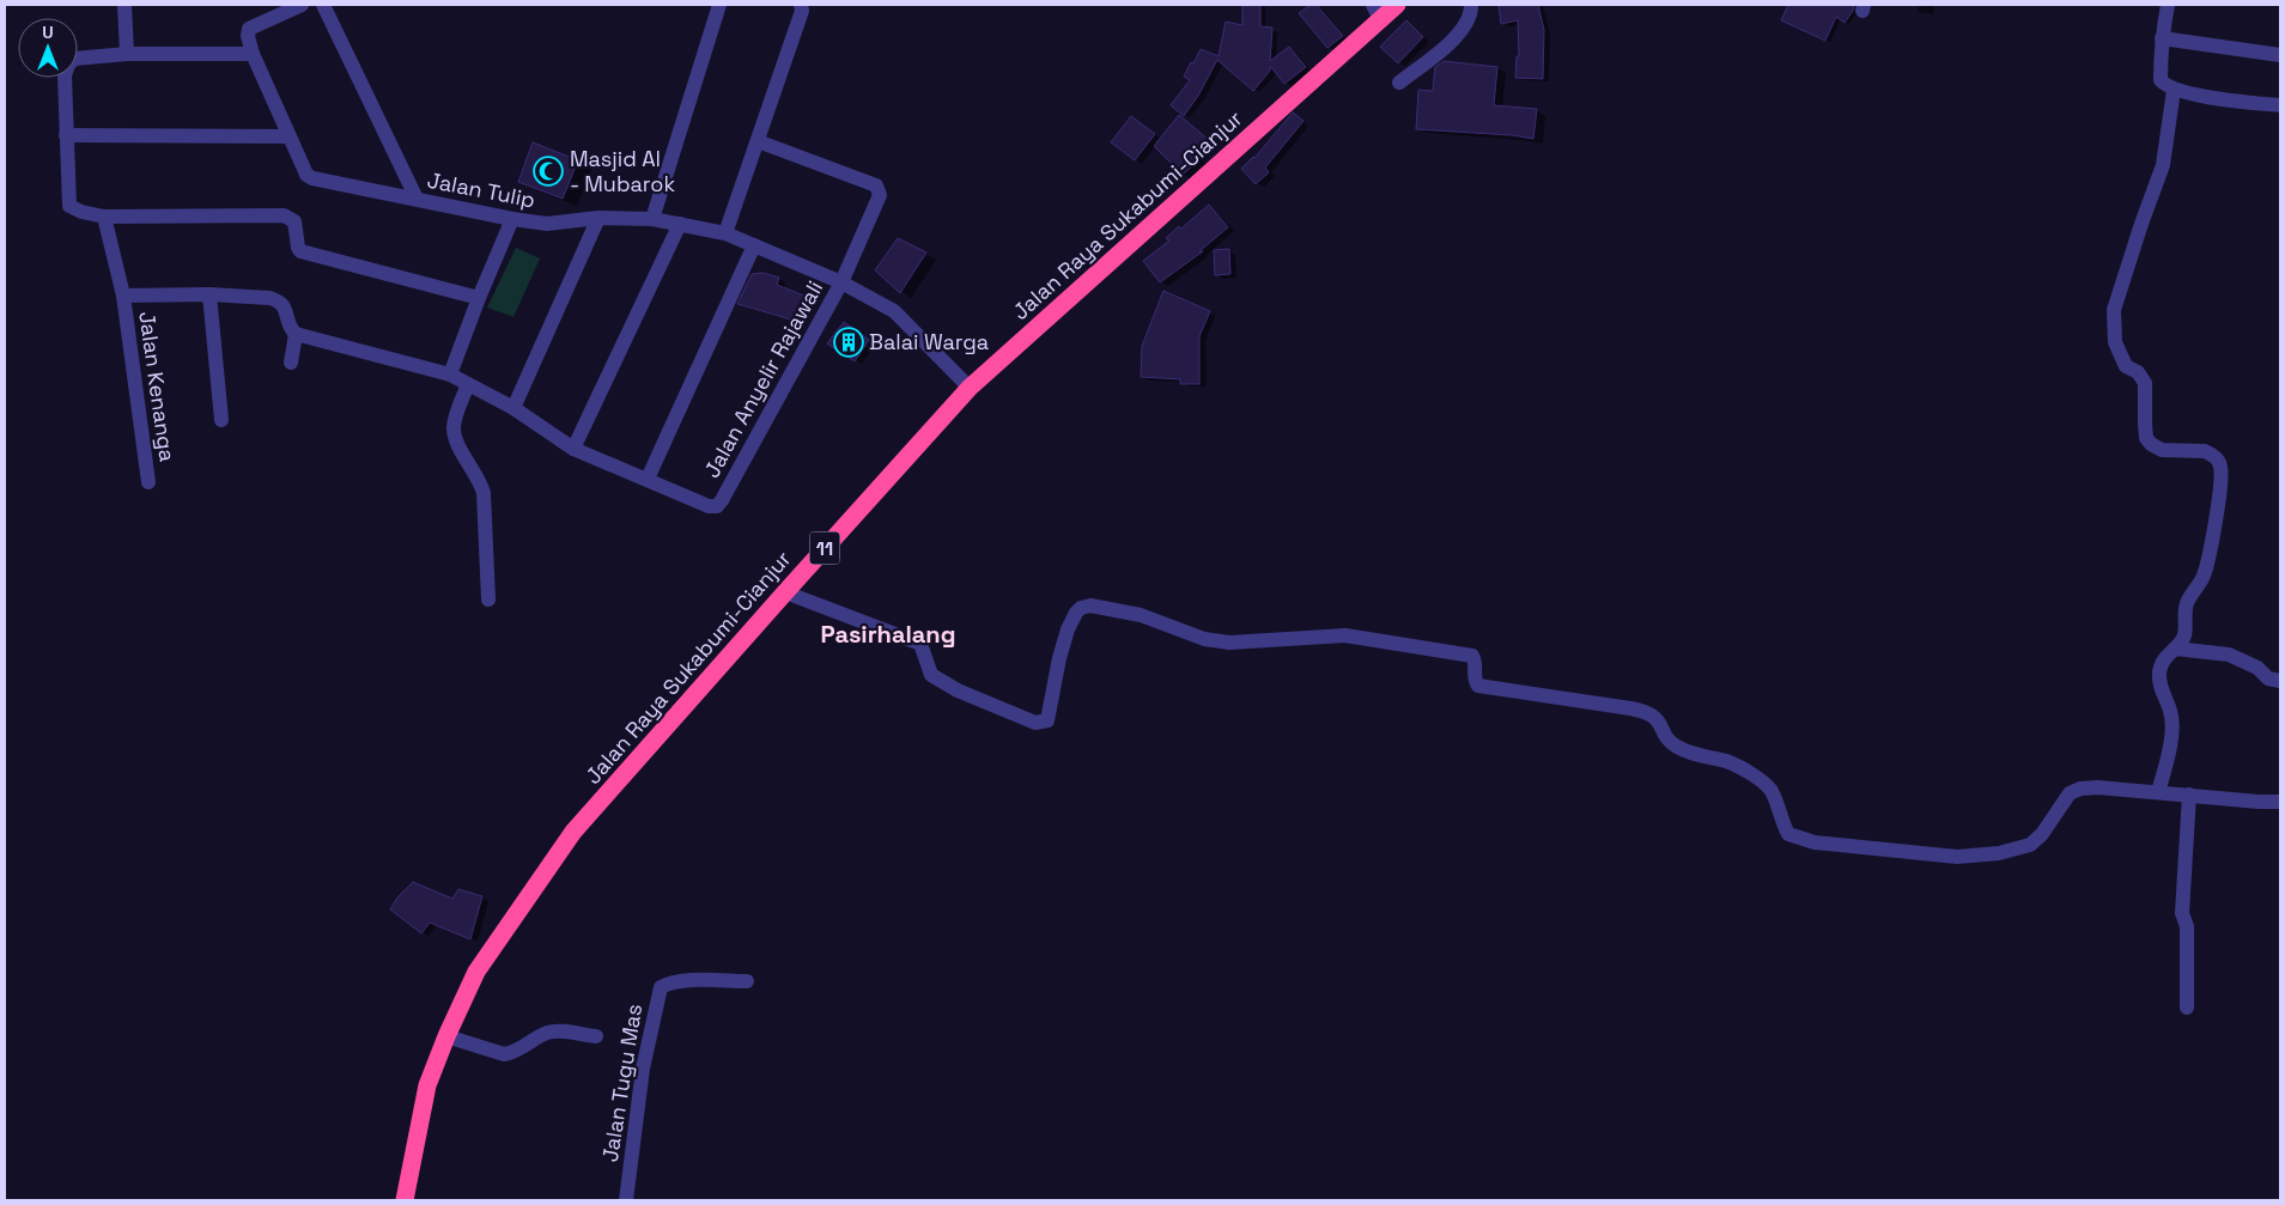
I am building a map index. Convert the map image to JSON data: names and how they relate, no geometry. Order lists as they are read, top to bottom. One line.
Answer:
{"streets":{"highway":["Jalan Raya Sukabumi-Cianjur","11"],"street":["Jalan Tulip","Jalan Anyelir Rajawali","Jalan Kenanga","Jalan Tugu Mas"]},"crossings":[["Jalan Tulip","Jalan Raya Sukabumi-Cianjur"],["Jalan Tulip","Jalan Anyelir Rajawali"]],"districts":["Pasirhalang"],"places":{"mosque":["Masjid Al - Mubarok"],"building":["Balai Warga"]},"north":"top"}
